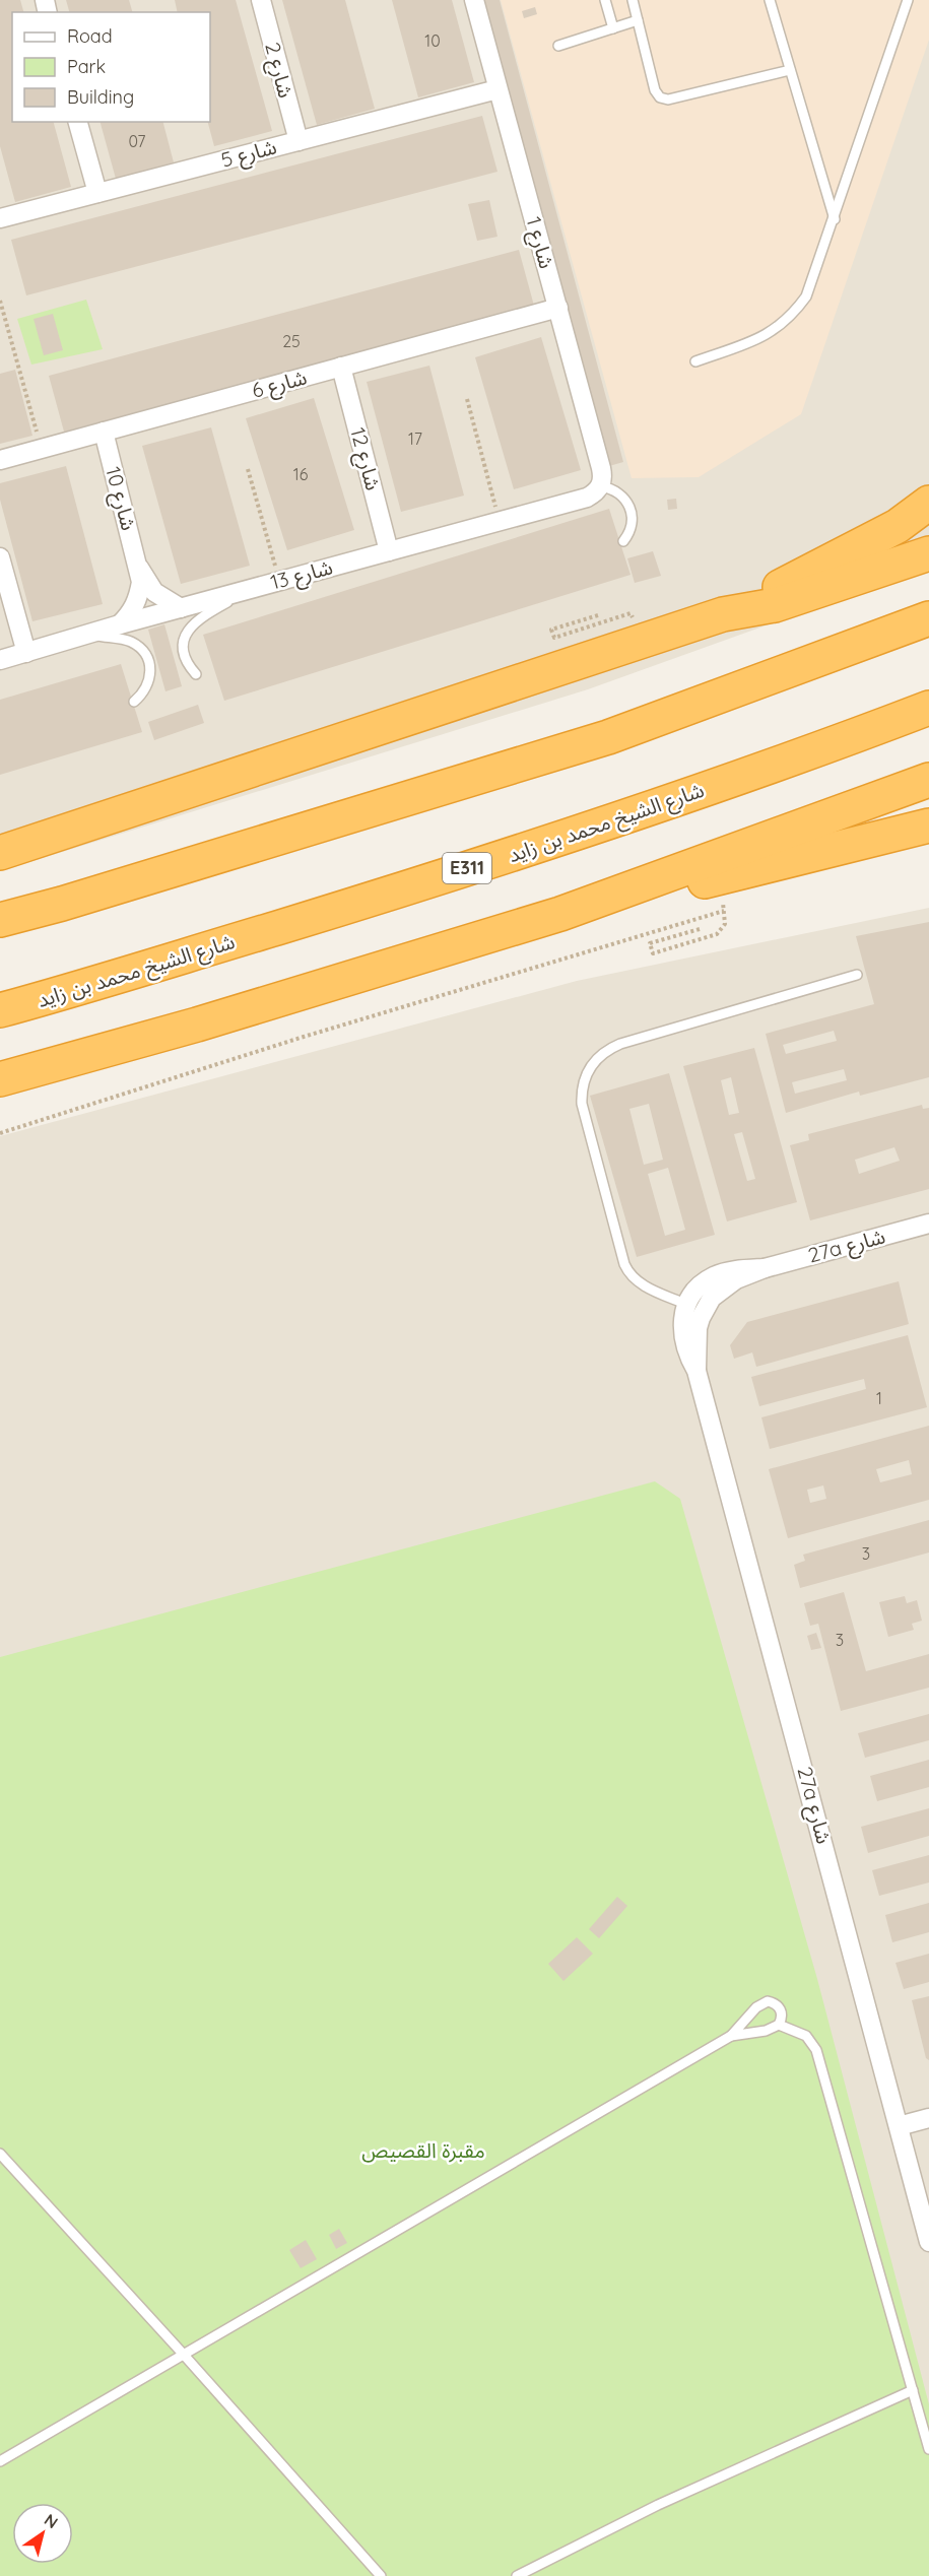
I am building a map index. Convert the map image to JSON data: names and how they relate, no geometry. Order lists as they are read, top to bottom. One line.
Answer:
{"streets":{"highway":["شارع الشيخ محمد بن زايد","E311"],"street":["شارع 2","شارع 5","شارع 1","شارع 6","شارع 12","شارع 10","شارع 13","27a شارع"]},"crossings":[["شارع 2","شارع 5"],["شارع 5","شارع 1"],["شارع 1","شارع 6"],["شارع 1","شارع 13"],["شارع 6","شارع 12"],["شارع 6","شارع 10"],["شارع 12","شارع 13"],["شارع 10","شارع 13"]],"parks":["مقبرة القصيص"],"house_numbers":["10","07","25","17","16","1","3","3"],"legend":["Road","Park","Building"],"north":"top right"}
